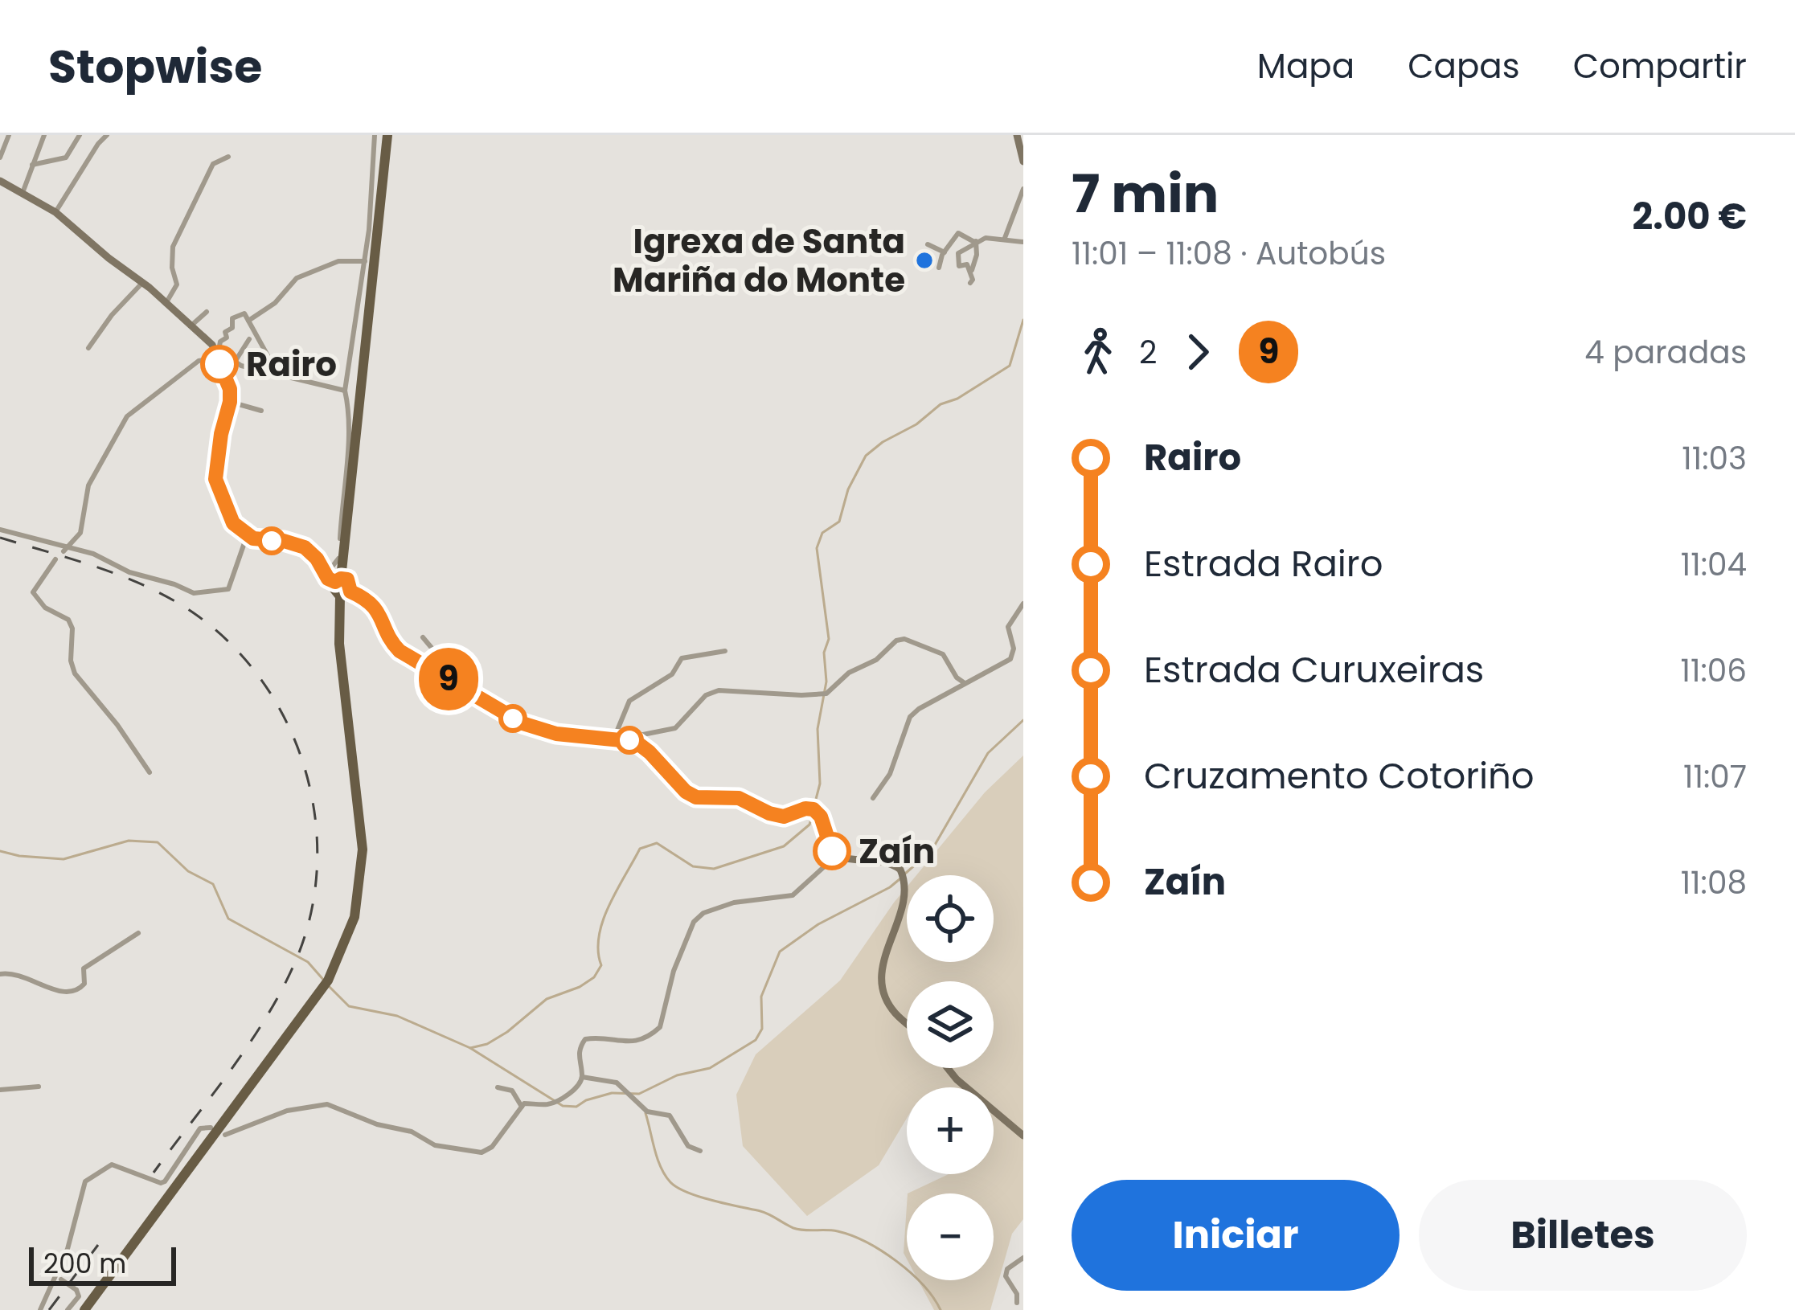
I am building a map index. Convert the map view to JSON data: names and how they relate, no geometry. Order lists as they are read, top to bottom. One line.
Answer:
{"places":["Igrexa de Santa Mariña do Monte","Rairo","Zaín"],"lines":["bus line 9"],"scale_bar":"200 m","page":{"header":"Stopwise","nav":["Mapa","Capas","Compartir"],"on_map":"9","heading":["7 min","11:01 – 11:08 · Autobús","2.00 €"],"legs":["2","9","4 paradas"],"list":[{"name":"Rairo","value":"11:03"},{"name":"Estrada Rairo","value":"11:04"},{"name":"Estrada Curuxeiras","value":"11:06"},{"name":"Cruzamento Cotoriño","value":"11:07"},{"name":"Zaín","value":"11:08"}],"map_buttons":["+","−"],"buttons":["Iniciar","Billetes"],"scale":"200 m"}}
